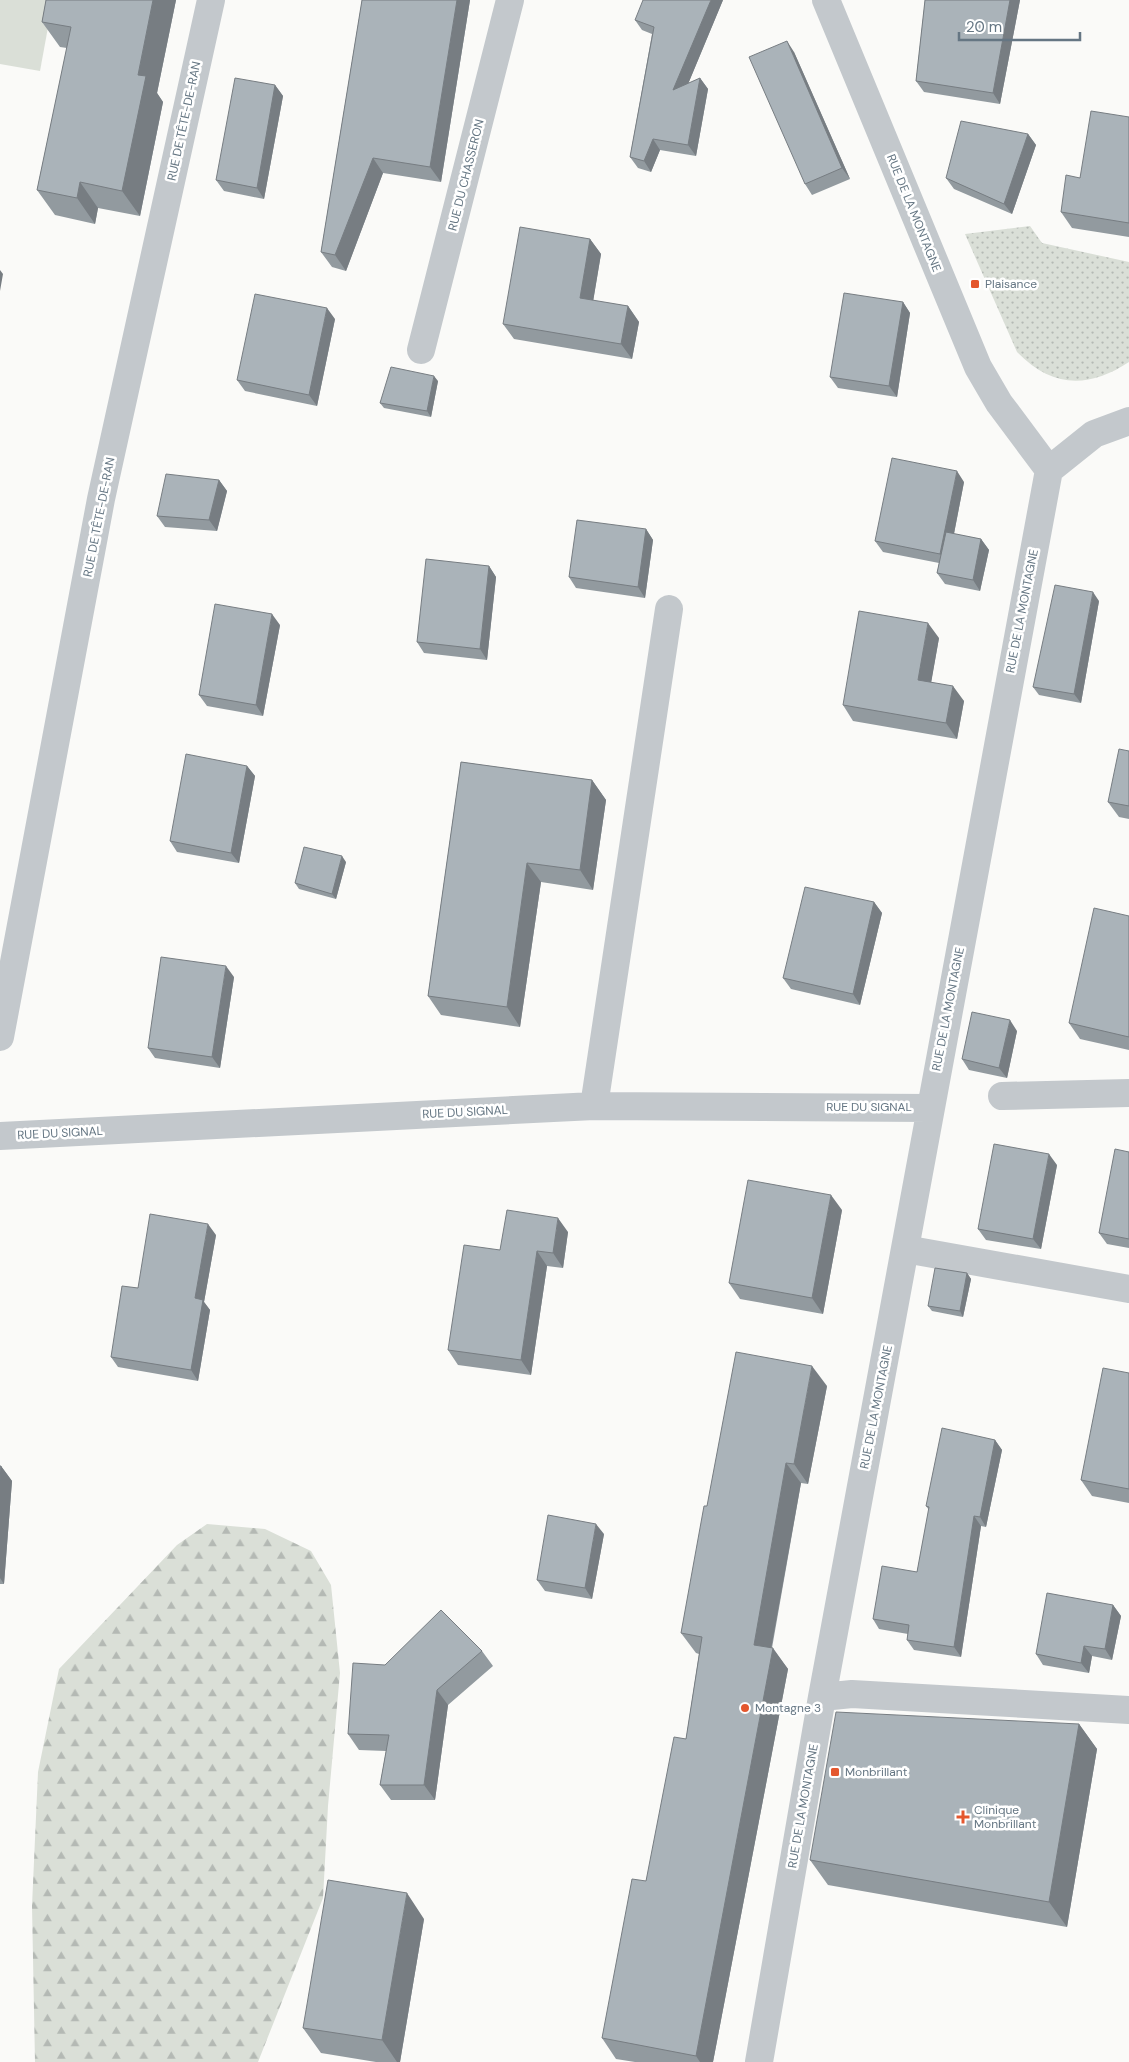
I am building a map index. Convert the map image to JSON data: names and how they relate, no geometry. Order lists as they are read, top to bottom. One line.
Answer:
{"streets":{"street":["RUE DE TÊTE-DE-RAN","RUE DU CHASSERON","RUE DE LA MONTAGNE","RUE DU SIGNAL"]},"crossings":[["RUE DE LA MONTAGNE","RUE DU SIGNAL"]],"places":{"transit":["Plaisance","Monbrillant"],"other":["Montagne 3"],"health":["Clinique Monbrillant"]},"scale_bar":"20 m"}
